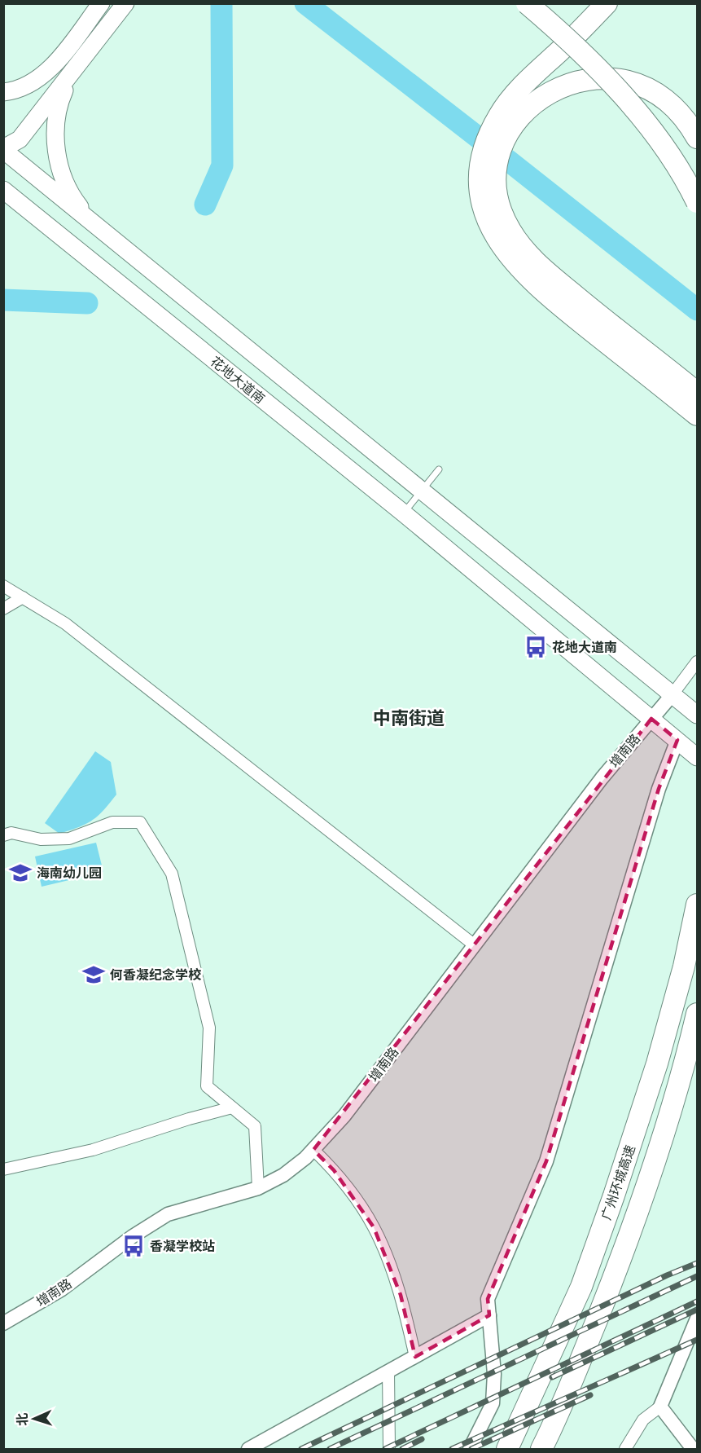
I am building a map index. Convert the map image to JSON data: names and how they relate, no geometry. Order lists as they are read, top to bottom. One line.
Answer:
{"streets":{"highway":["广州环城高速"],"main road":["花地大道南"],"street":["增南路"]},"crossings":[["花地大道南","增南路"]],"districts":["中南街道"],"places":{"bus stop":["花地大道南","香凝学校站"],"school or university":["海南幼儿园","何香凝纪念学校"]},"north":"left"}
